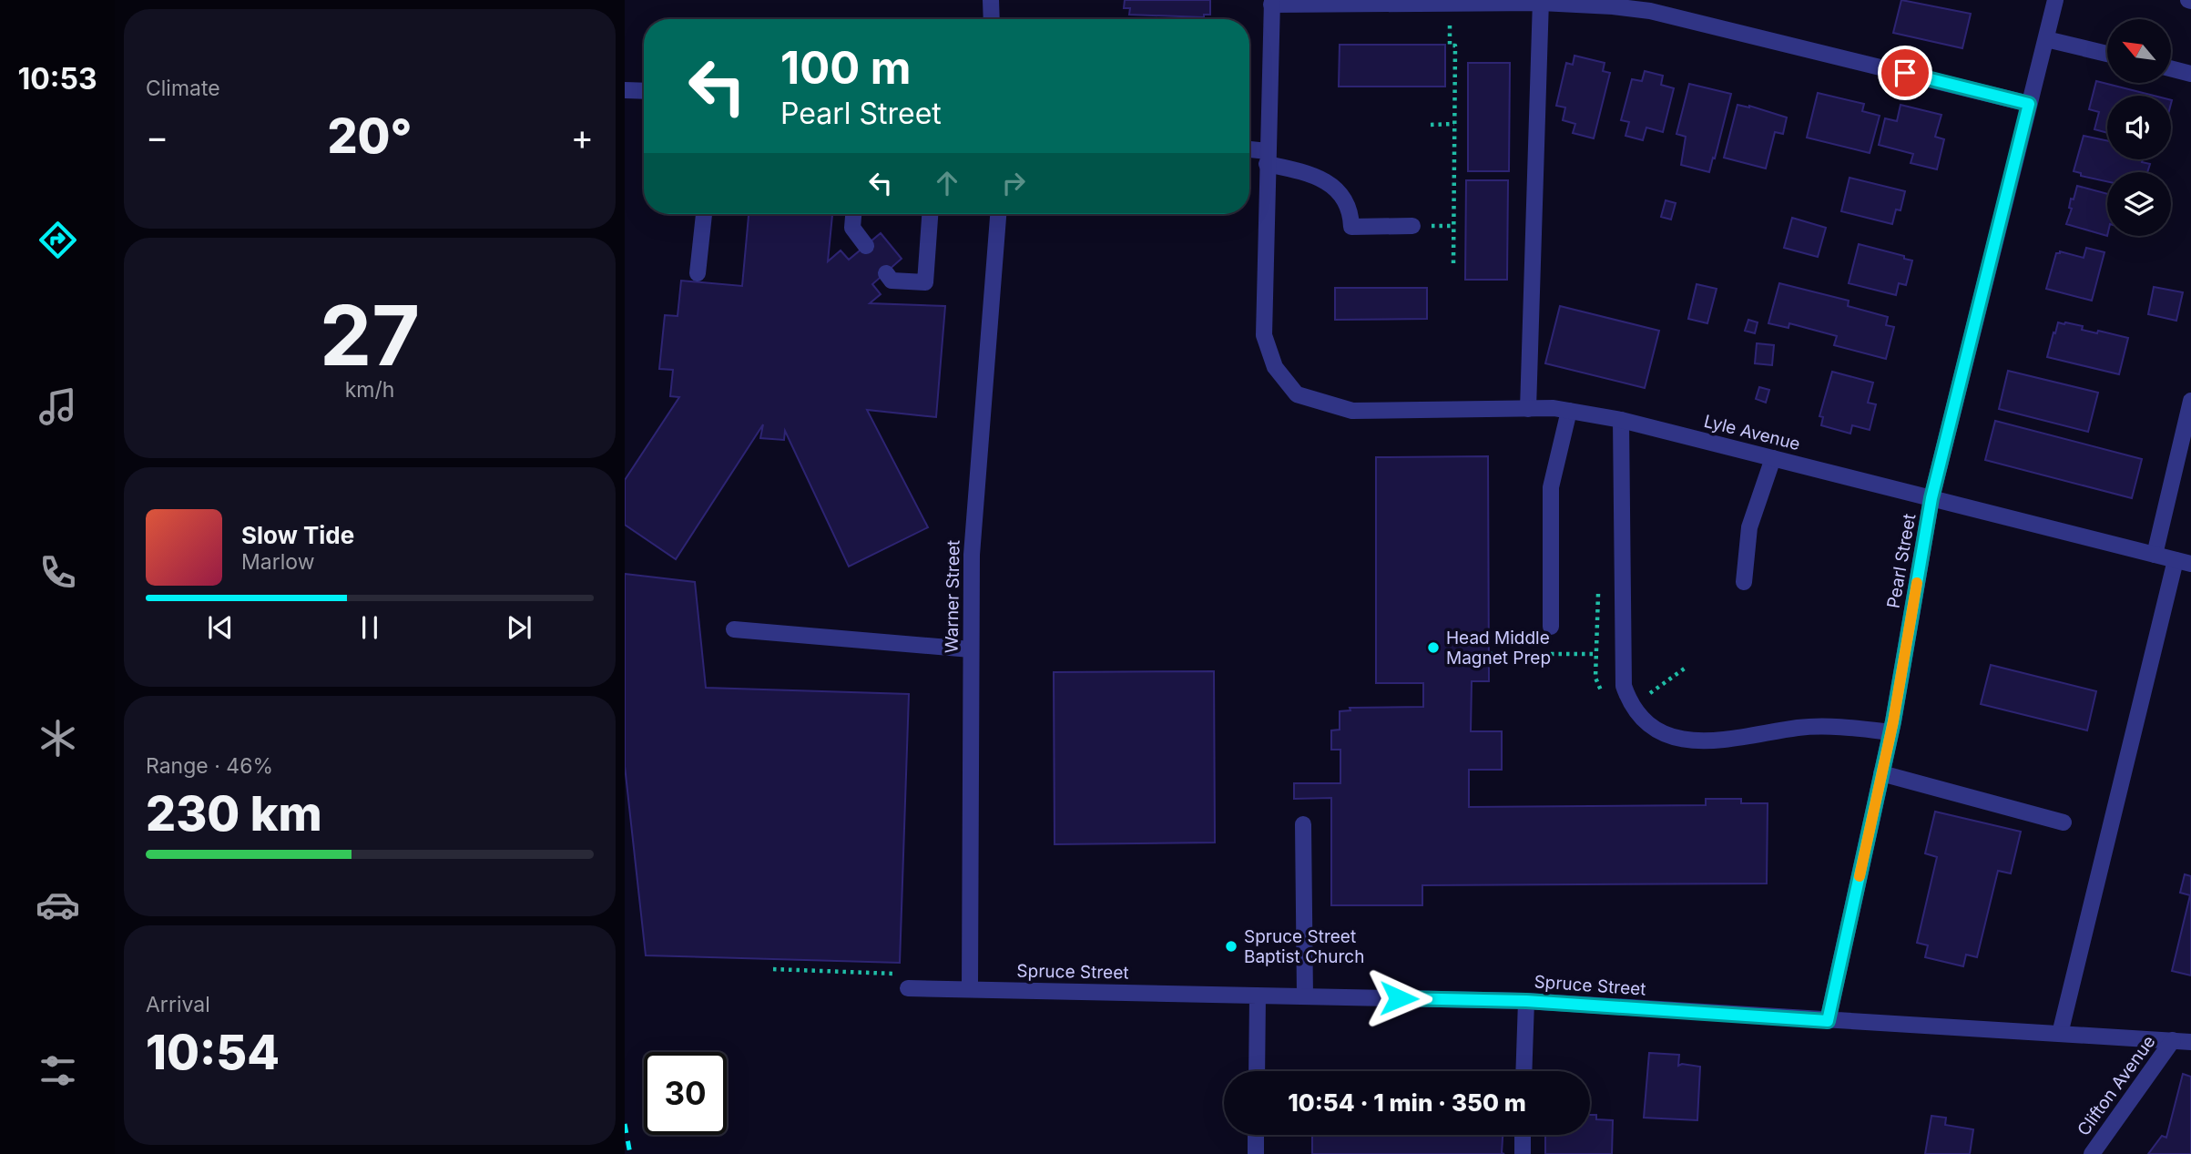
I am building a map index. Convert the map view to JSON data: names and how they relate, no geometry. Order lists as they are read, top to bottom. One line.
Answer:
{"streets":{"street":["Lyle Avenue","Pearl Street","Warner Street","Spruce Street","Clifton Avenue"]},"crossings":[["Lyle Avenue","Pearl Street"],["Pearl Street","Spruce Street"],["Warner Street","Spruce Street"],["Spruce Street","Clifton Avenue"]],"places":["Head Middle Magnet Prep","Spruce Street Baptist Church"],"north":"top left","page":{"tabs":"10:53","tile":["Climate",["27","km/h"],["Range · 46%","230 km"],["Arrival","10:54"]],"turn":["100 m","Pearl Street"],"heat":["−","20°","+"],"song":["Slow Tide","Marlow"],"limit":"30","trip":"10:54 · 1 min · 350 m"}}
